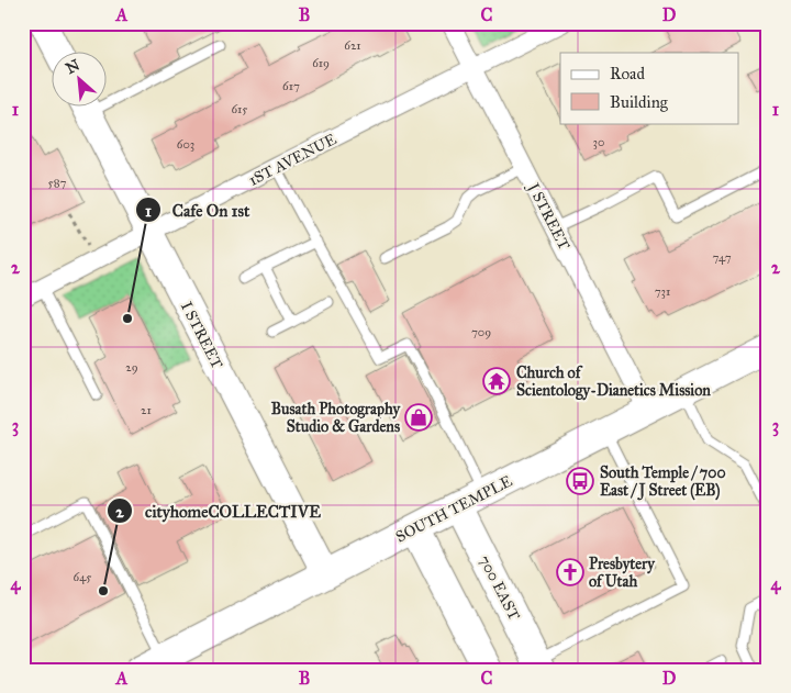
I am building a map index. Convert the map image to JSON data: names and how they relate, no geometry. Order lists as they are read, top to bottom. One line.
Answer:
{"streets":{"main road":["SOUTH TEMPLE","700 EAST"],"street":["1ST AVENUE","J STREET","I STREET"]},"crossings":[["1ST AVENUE","J STREET"],["1ST AVENUE","I STREET"],["J STREET","SOUTH TEMPLE"],["I STREET","SOUTH TEMPLE"],["SOUTH TEMPLE","700 EAST"]],"places":{"other":["Cafe On 1st","cityhomeCOLLECTIVE"],"temple":["Church of Scientology-Dianetics Mission"],"shop":["Busath Photography Studio & Gardens"],"bus stop":["South Temple / 700 East / J Street (EB)"],"church":["Presbytery of Utah"]},"house_numbers":["621","619","617","615","30","603","587","747","731","709","29","21","645"],"legend":["Road","Building"],"north":"top left","grid":{"columns":["A","B","C","D"],"rows":["1","2","3","4"]}}
